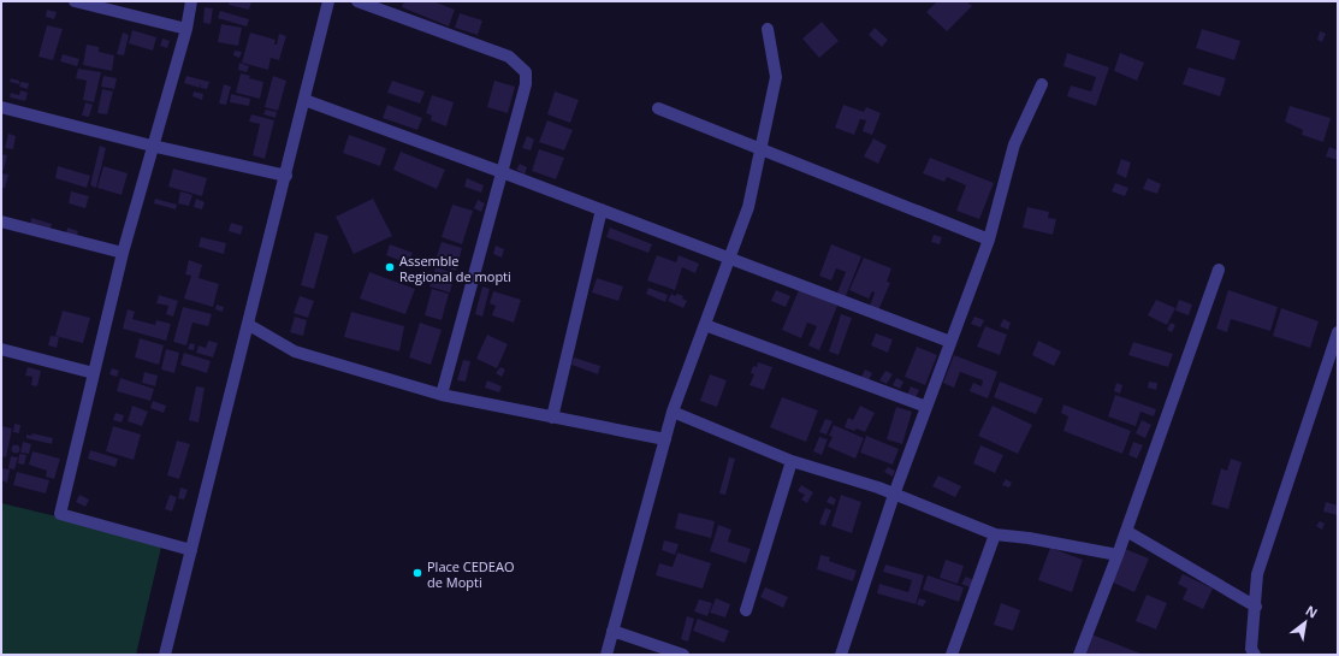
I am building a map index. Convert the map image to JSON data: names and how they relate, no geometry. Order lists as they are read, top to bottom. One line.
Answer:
{"places":["Assemble Regional de mopti","Place CEDEAO de Mopti"],"north":"top right"}
